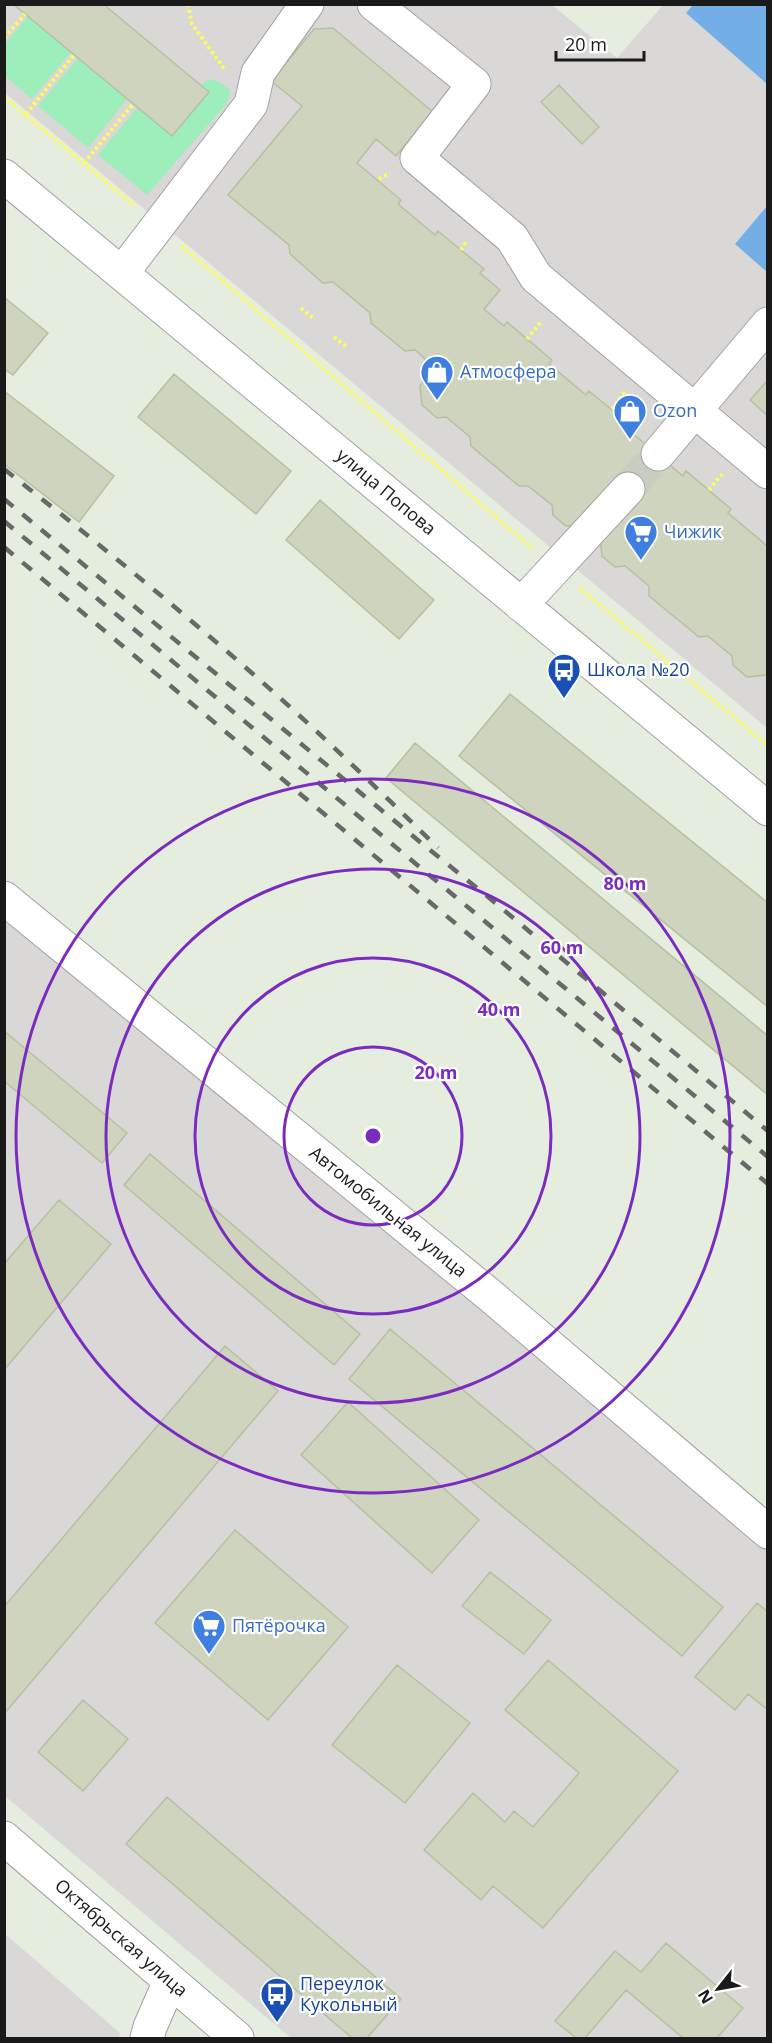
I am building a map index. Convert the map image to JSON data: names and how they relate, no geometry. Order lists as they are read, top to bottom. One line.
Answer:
{"streets":{"street":["улица Попова","Автомобильная улица","Октябрьская улица"]},"places":{"shop":["Атмосфера","Ozon"],"supermarket":["Чижик","Пятёрочка"],"bus stop":["Школа №20","Переулок Кукольный"]},"scale_bar":"20 m","north":"bottom left","rings":["80 m","60 m","40 m","20 m"]}
